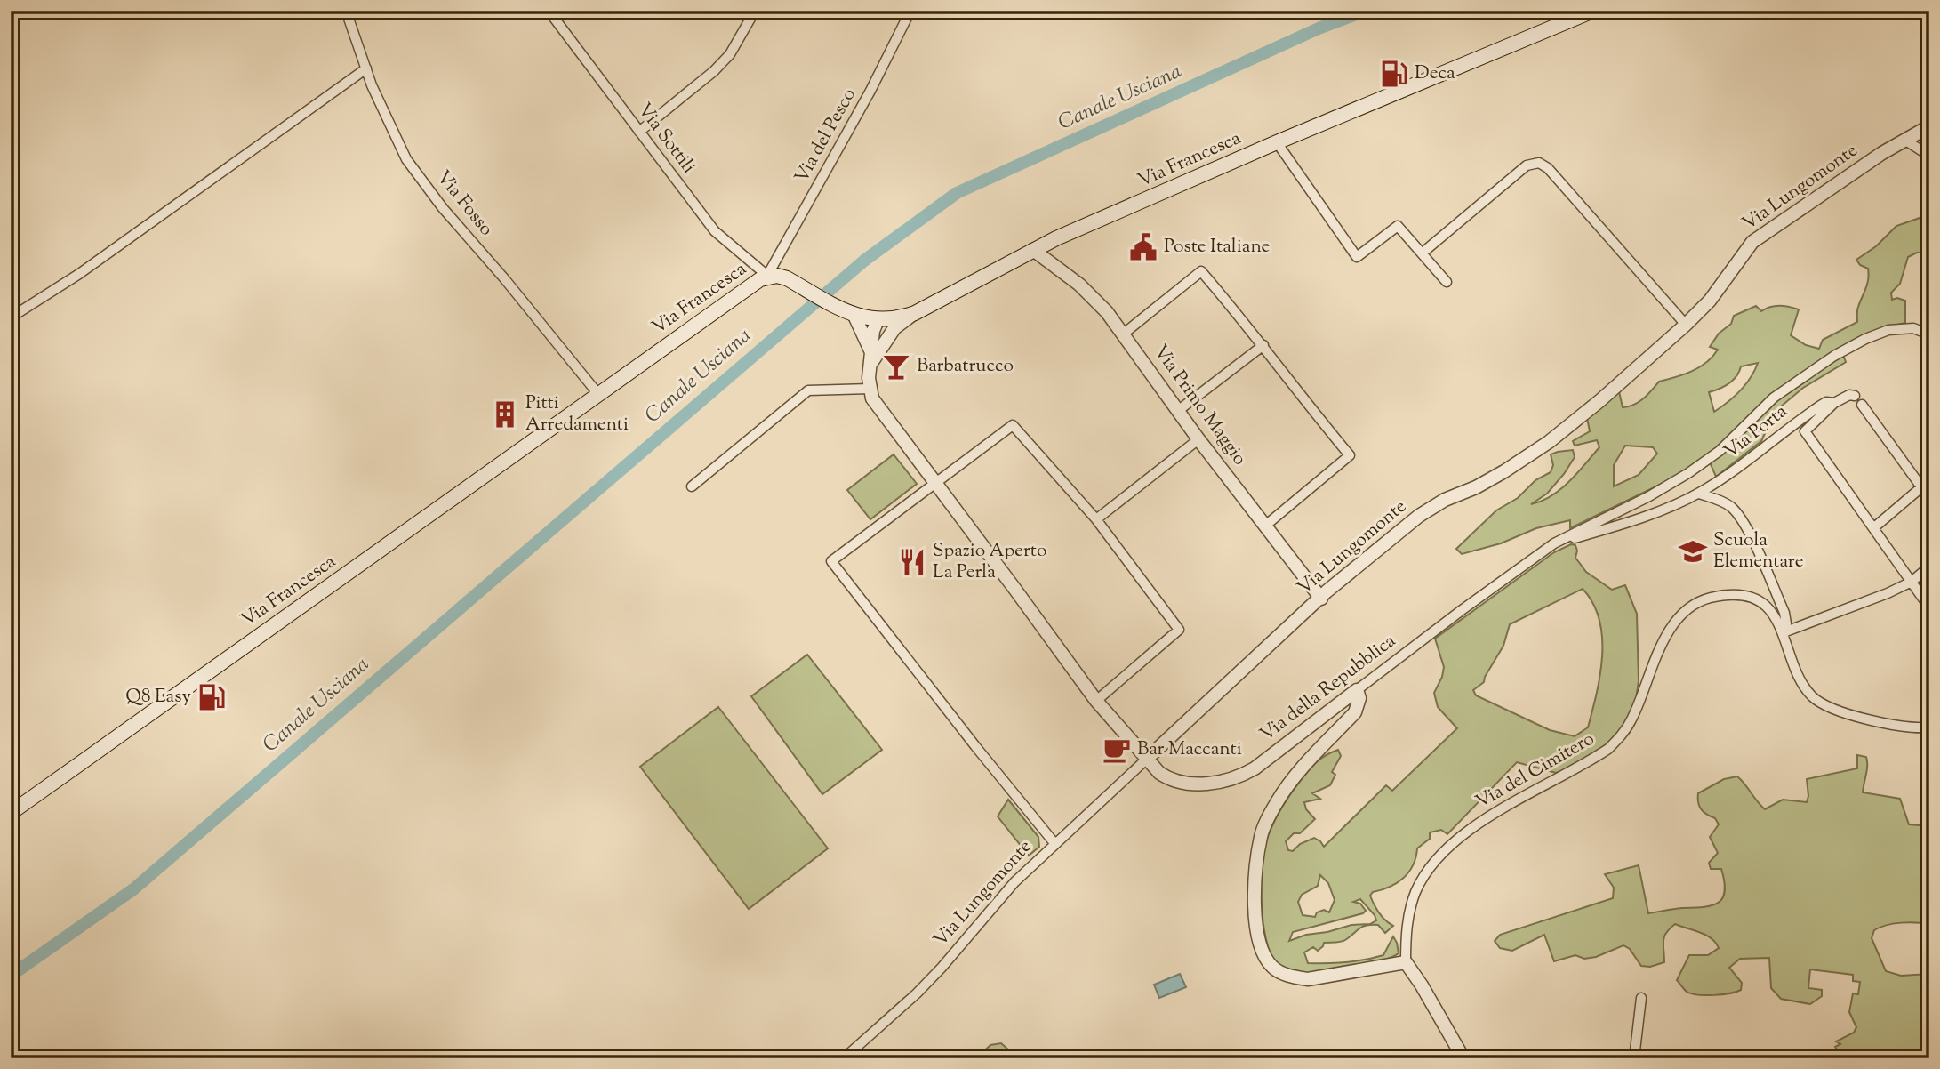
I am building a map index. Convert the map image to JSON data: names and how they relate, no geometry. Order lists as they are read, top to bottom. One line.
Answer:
{"streets":{"main road":["Via Francesca"],"street":["Via del Pesco","Via Sottili","Via Lungomonte","Via Fosso","Via Primo Maggio","Via Porta","Via della Repubblica","Via del Cimitero"]},"crossings":[["Via del Pesco","Via Sottili"],["Via del Pesco","Via Francesca"],["Via Sottili","Via Francesca"],["Via Francesca","Via Fosso"],["Via Francesca","Via Primo Maggio"],["Via Lungomonte","Via Primo Maggio"],["Via Lungomonte","Via della Repubblica"],["Via Porta","Via della Repubblica"]],"water":["Canale Usciana"],"places":{"fuel station":["Deca","Q8 Easy"],"public building":["Poste Italiane"],"bar":["Barbatrucco"],"building":["Pitti Arredamenti"],"school or university":["Scuola Elementare"],"restaurant":["Spazio Aperto La Perla"],"cafe":["Bar Maccanti"]}}
